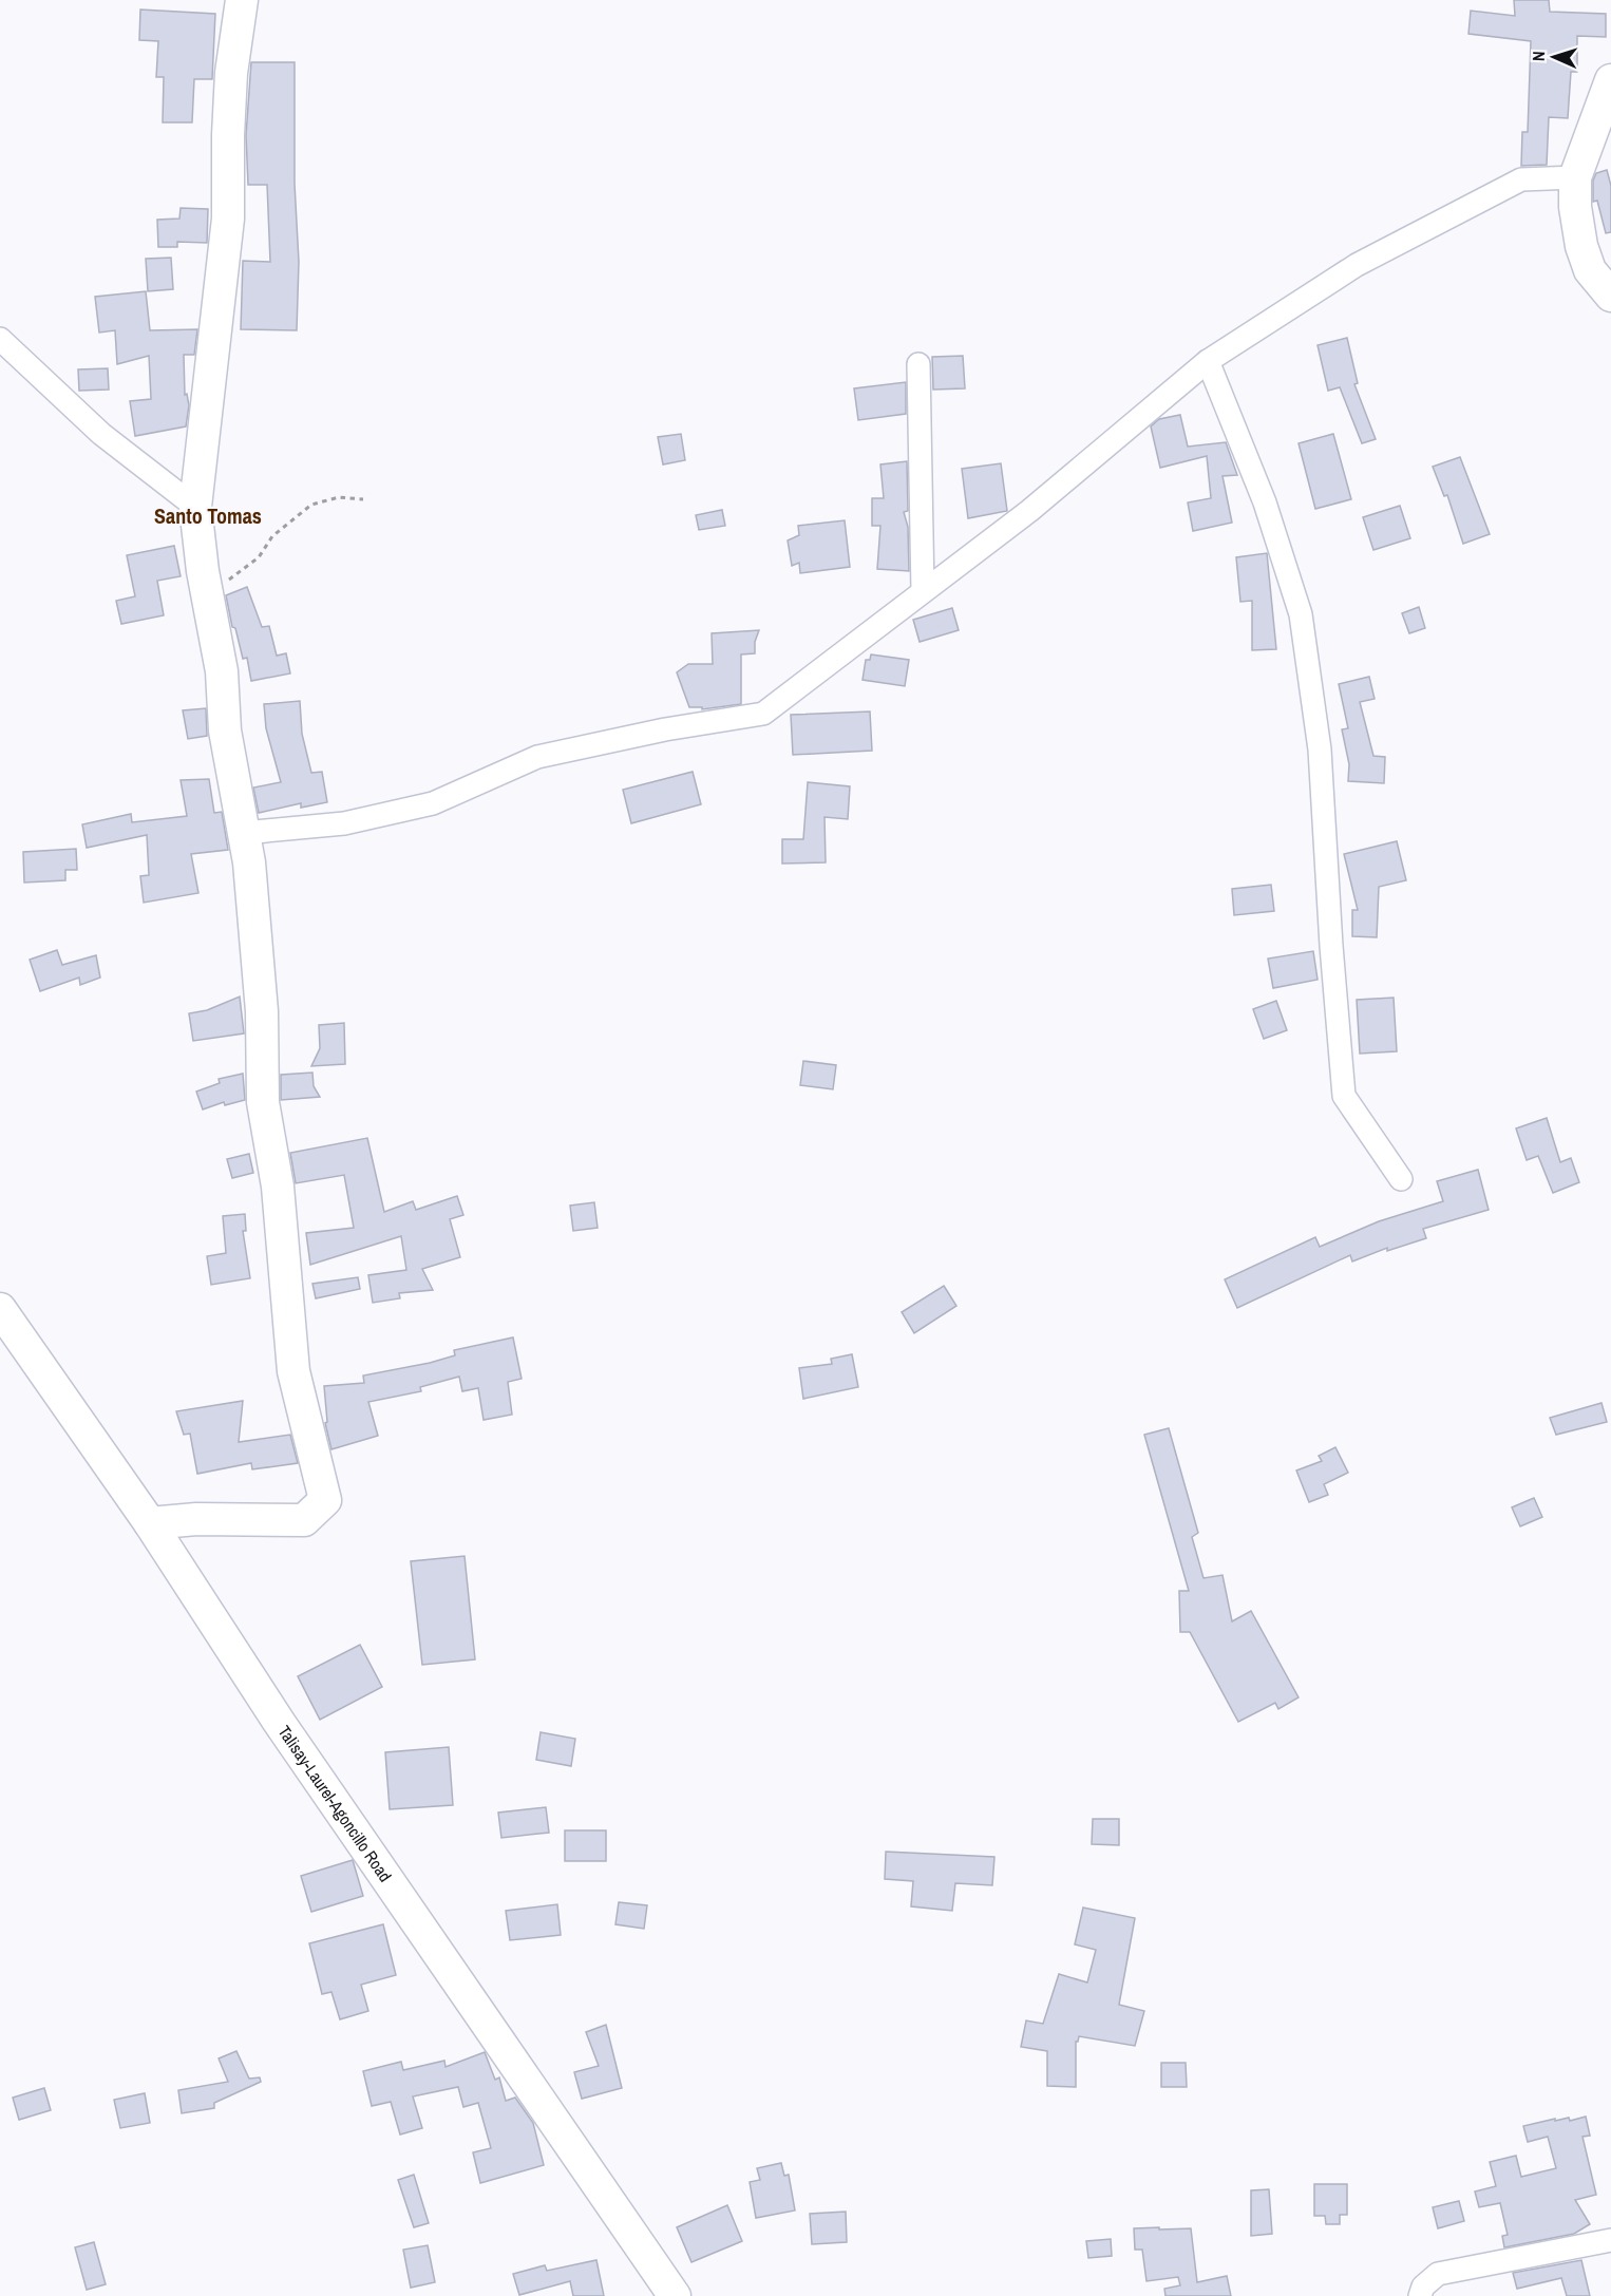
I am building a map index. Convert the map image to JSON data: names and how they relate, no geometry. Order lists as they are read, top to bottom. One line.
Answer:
{"streets":{"street":["Talisay-Laurel-Agoncillo Road"]},"districts":["Santo Tomas"],"north":"left"}
